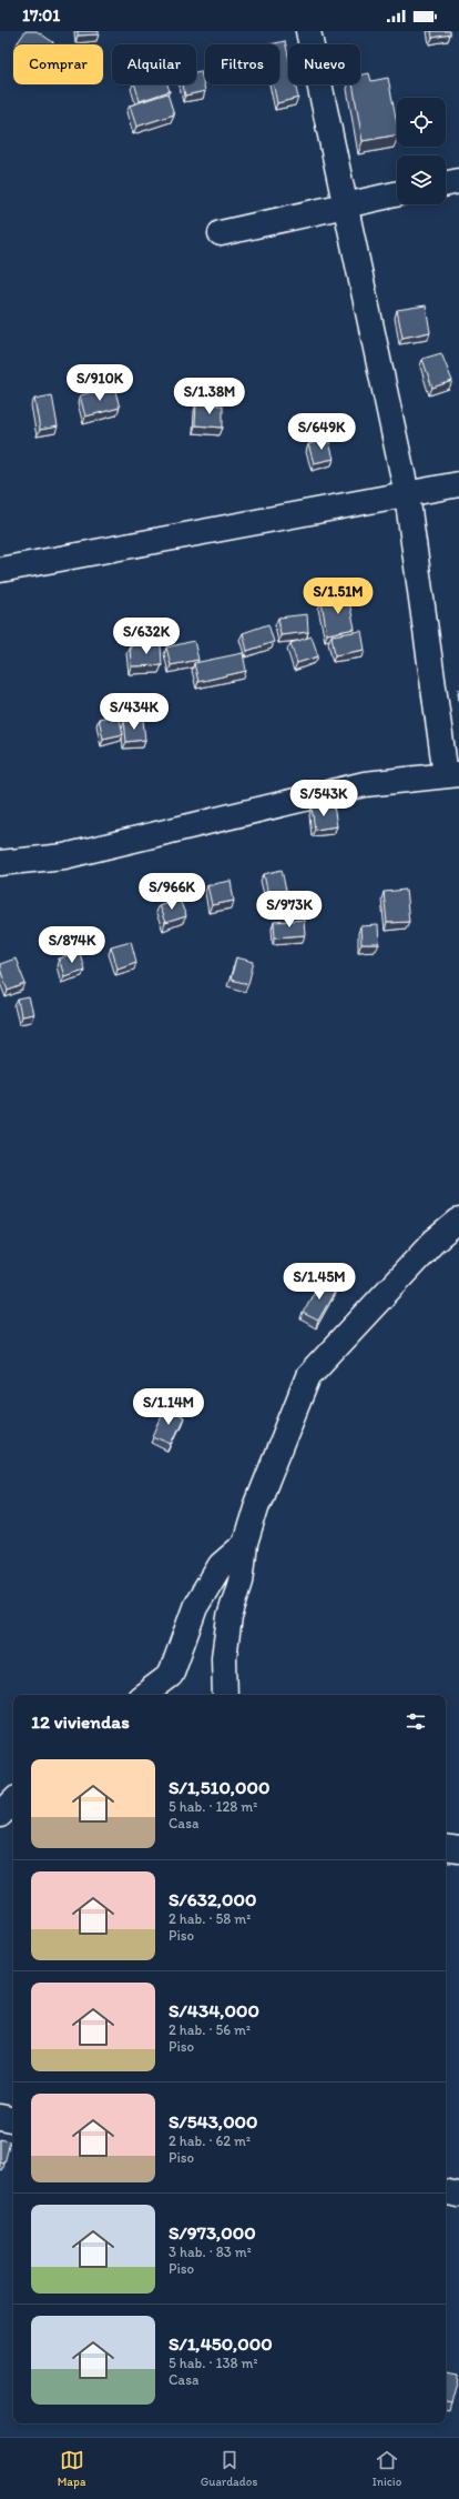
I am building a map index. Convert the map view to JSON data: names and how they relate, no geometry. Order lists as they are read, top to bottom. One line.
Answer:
{"page":{"status":"17:01","chip":["Comprar","Alquilar","Filtros","Nuevo"],"price":["S/910K","S/1.38M","S/649K","S/1.51M","S/632K","S/434K","S/543K","S/966K","S/973K","S/874K","S/1.45M","S/1.14M"],"heading":"12 viviendas","list":[{"name":"S/1,510,000","note":"5 hab. · 128 m² · Casa"},{"name":"S/632,000","note":"2 hab. · 58 m² · Piso"},{"name":"S/434,000","note":"2 hab. · 56 m² · Piso"},{"name":"S/543,000","note":"2 hab. · 62 m² · Piso"},{"name":"S/973,000","note":"3 hab. · 83 m² · Piso"},{"name":"S/1,450,000","note":"5 hab. · 138 m² · Casa"}],"tabs":["Mapa","Guardados","Inicio"]}}
